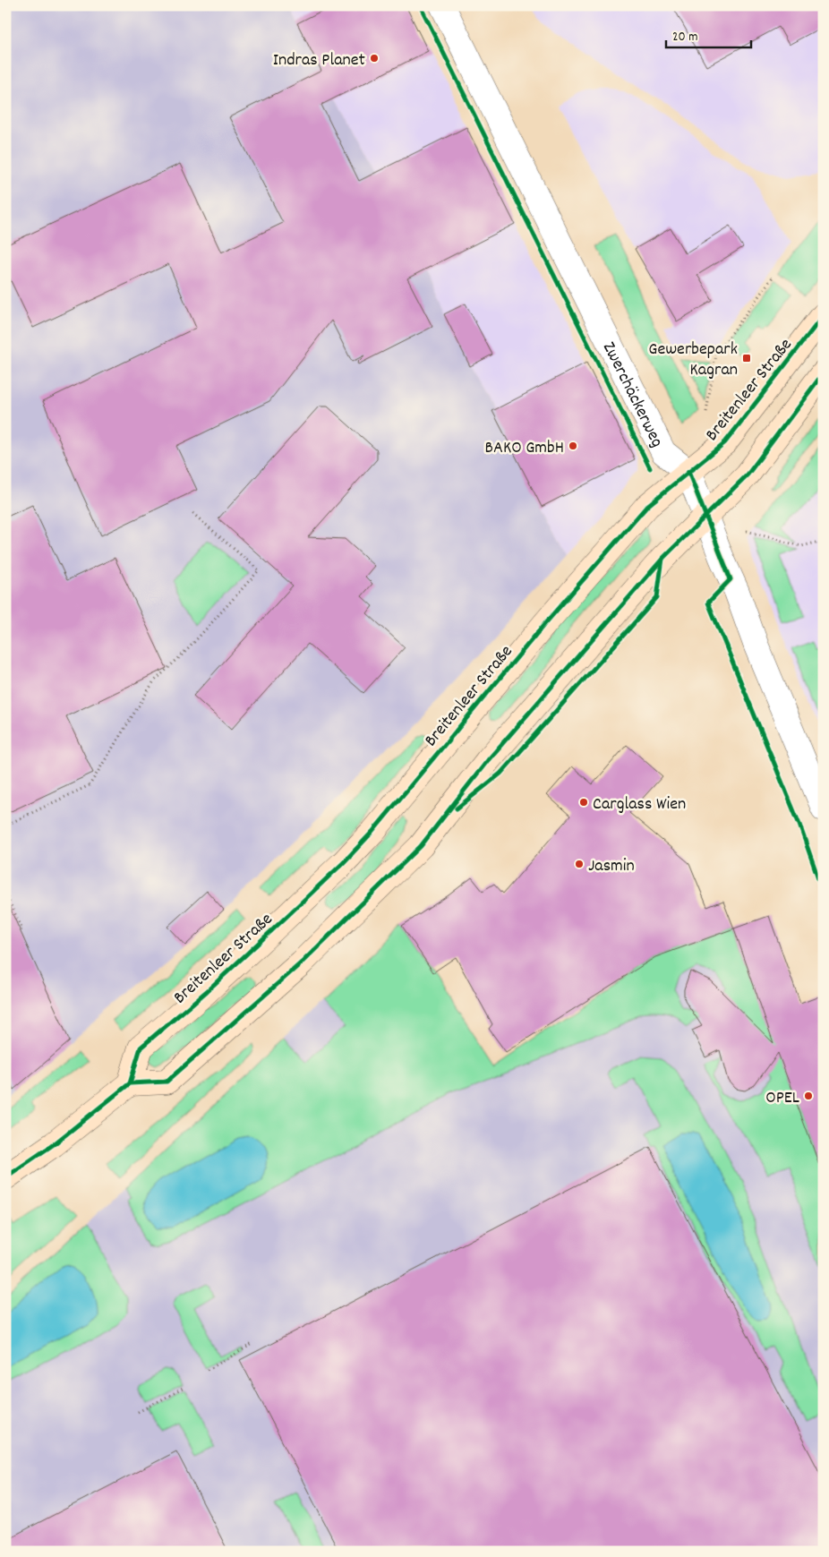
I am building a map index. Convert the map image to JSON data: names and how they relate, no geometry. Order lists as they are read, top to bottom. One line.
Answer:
{"streets":{"main road":["Breitenleer Straße"],"street":["Zwerchäckerweg"]},"crossings":[["Breitenleer Straße","Zwerchäckerweg"]],"places":{"other":["Indras Planet","BAKO GmbH","Carglass Wien","Jasmin","OPEL"],"transit":["Gewerbepark Kagran"]},"scale_bar":"20 m"}
